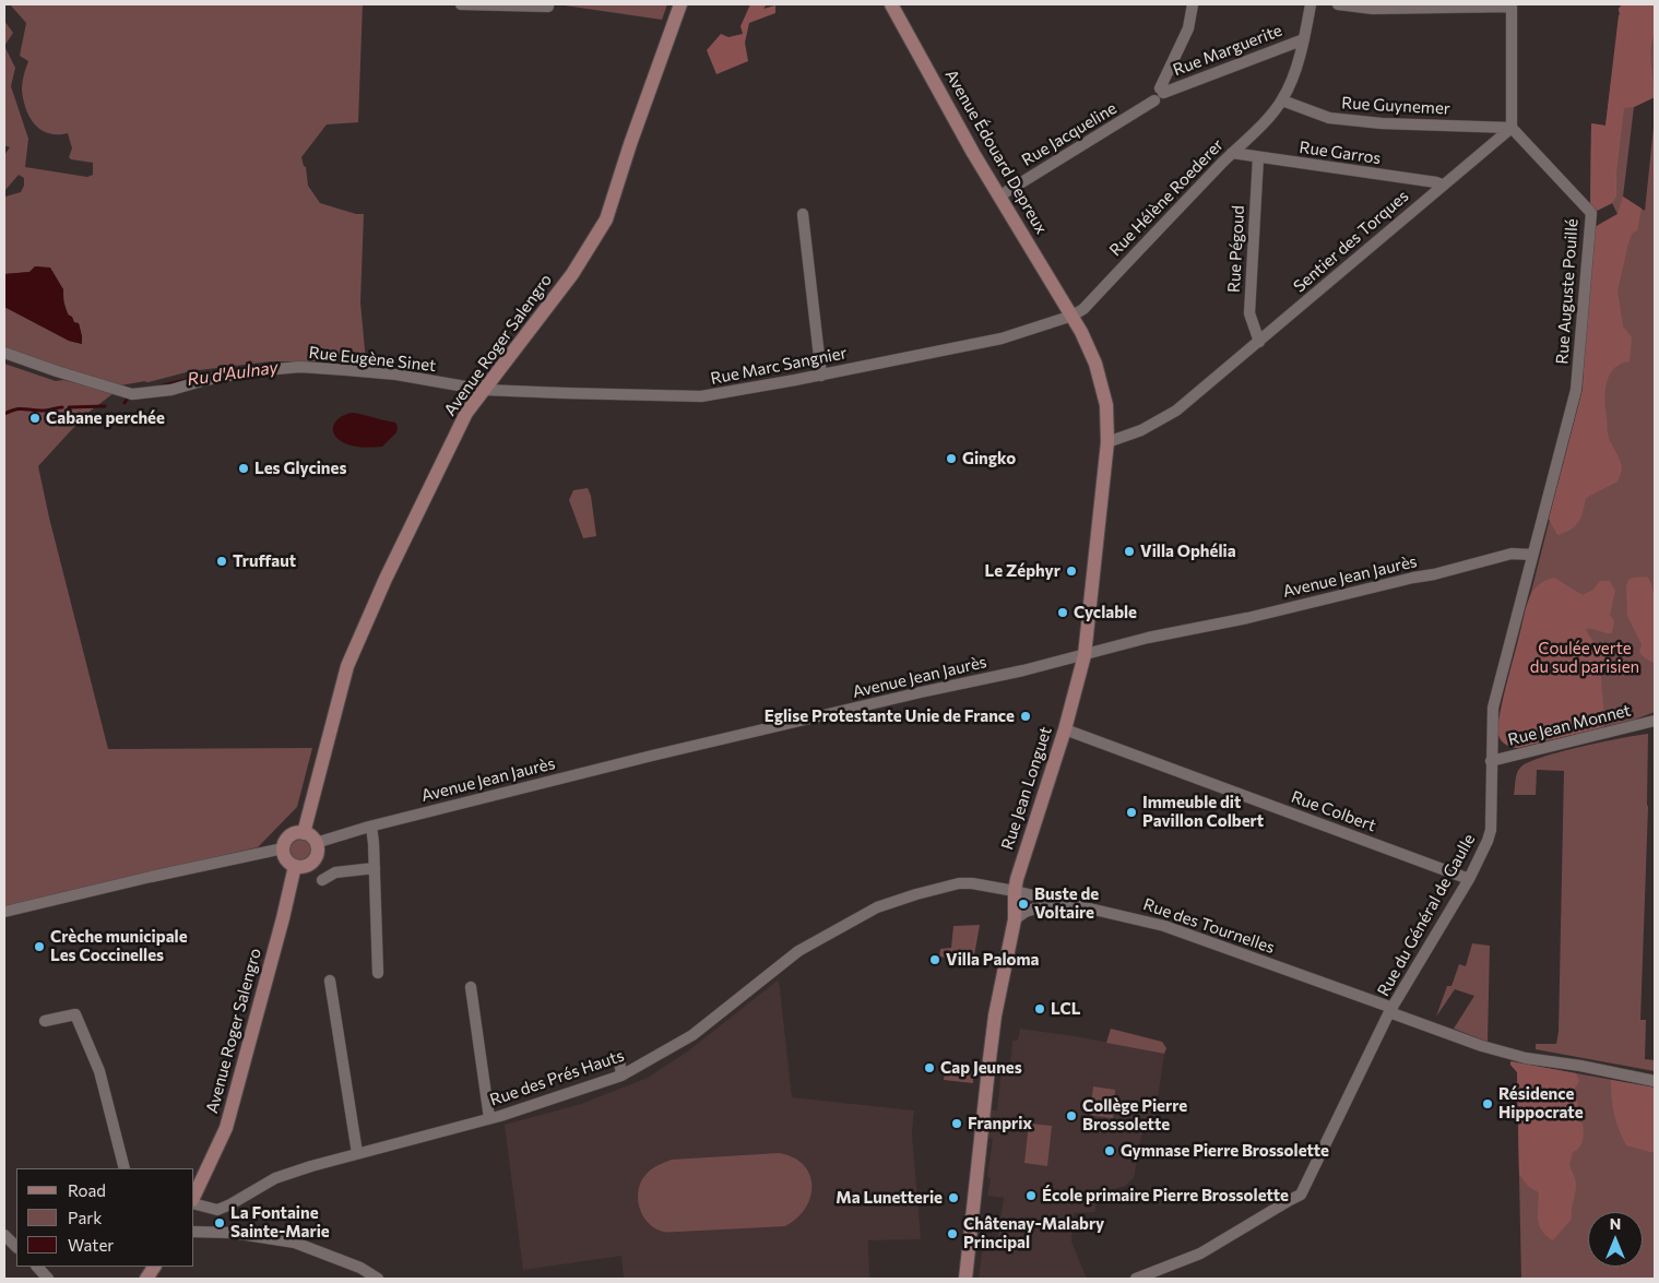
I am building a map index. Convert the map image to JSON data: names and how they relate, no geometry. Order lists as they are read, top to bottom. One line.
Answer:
{"streets":{"main road":["Avenue Édouard Depreux","Avenue Roger Salengro","Rue Jean Longuet"],"street":["Rue Marguerite","Rue Guynemer","Rue Jacqueline","Rue Garros","Rue Hélène Roederer","Sentier des Torques","Rue Pégoud","Rue Auguste Pouillé","Rue Eugène Sinet","Rue Marc Sangnier","Avenue Jean Jaurès","Rue Jean Monnet","Rue Colbert","Rue du Général de Gaulle","Rue des Tournelles","Rue des Prés Hauts"]},"crossings":[["Rue Marguerite","Rue Jacqueline"],["Rue Marguerite","Rue Hélène Roederer"],["Rue Guynemer","Rue Hélène Roederer"],["Rue Guynemer","Sentier des Torques"],["Rue Guynemer","Rue Auguste Pouillé"],["Rue Jacqueline","Avenue Édouard Depreux"],["Avenue Édouard Depreux","Rue Hélène Roederer"],["Avenue Édouard Depreux","Rue Marc Sangnier"],["Avenue Édouard Depreux","Rue Jean Longuet"],["Rue Garros","Rue Hélène Roederer"],["Rue Garros","Sentier des Torques"],["Rue Garros","Rue Pégoud"],["Rue Hélène Roederer","Rue Marc Sangnier"],["Rue Hélène Roederer","Rue Jean Longuet"],["Sentier des Torques","Rue Pégoud"],["Sentier des Torques","Rue Auguste Pouillé"],["Sentier des Torques","Rue Jean Longuet"],["Rue Auguste Pouillé","Rue du Général de Gaulle"],["Avenue Roger Salengro","Rue Eugène Sinet"],["Avenue Roger Salengro","Rue Marc Sangnier"],["Avenue Roger Salengro","Avenue Jean Jaurès"],["Rue Eugène Sinet","Rue Marc Sangnier"],["Rue Marc Sangnier","Rue Jean Longuet"],["Avenue Jean Jaurès","Rue Jean Longuet"],["Avenue Jean Jaurès","Rue du Général de Gaulle"],["Rue Jean Monnet","Rue du Général de Gaulle"],["Rue Jean Longuet","Rue Colbert"],["Rue Jean Longuet","Rue des Prés Hauts"],["Rue Colbert","Rue du Général de Gaulle"],["Rue du Général de Gaulle","Rue des Tournelles"],["Rue des Tournelles","Rue des Prés Hauts"]],"water":["Ru d'Aulnay"],"parks":["Coulée verte du sud parisien"],"places":["Cabane perchée","Gingko","Les Glycines","Villa Ophélia","Truffaut","Le Zéphyr","Cyclable","Eglise Protestante Unie de France","Immeuble dit Pavillon Colbert","Buste de Voltaire","Crèche municipale Les Coccinelles","Villa Paloma","LCL","Cap Jeunes","Résidence Hippocrate","Collège Pierre Brossolette","Franprix","Gymnase Pierre Brossolette","École primaire Pierre Brossolette","Ma Lunetterie","La Fontaine Sainte-Marie","Châtenay-Malabry Principal"],"legend":["Road","Park","Water"],"north":"top"}
